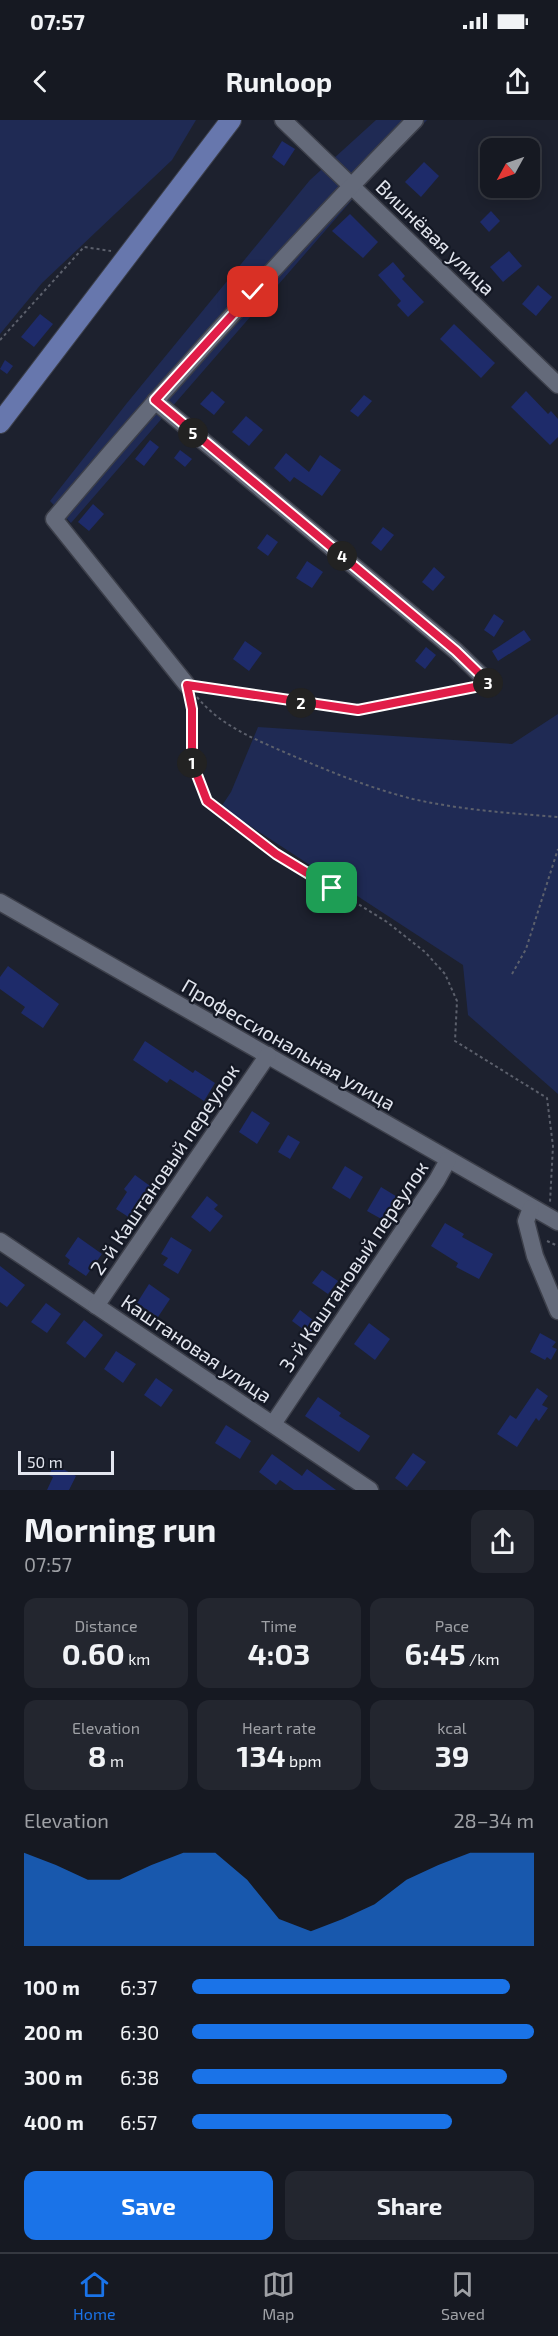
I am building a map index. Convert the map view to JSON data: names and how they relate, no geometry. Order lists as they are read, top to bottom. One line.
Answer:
{"streets":{"street":["Вишнёвая улица","Профессиональная улица","2-й Каштановый переулок","3-й Каштановый переулок","Каштановая улица"]},"crossings":[["Профессиональная улица","2-й Каштановый переулок"],["Профессиональная улица","3-й Каштановый переулок"],["2-й Каштановый переулок","Каштановая улица"],["3-й Каштановый переулок","Каштановая улица"]],"scale_bar":"50 m","north":"bottom left","page":{"status":"07:57","header":"Runloop","pins":["5","4","3","2","1"],"scale":"50 m","heading":["Morning run","07:57"],"stats":[["Distance","0.60 km"],["Time","4:03"],["Pace","6:45 /km"],["Elevation","8 m"],["Heart rate","134 bpm"],["kcal","39"]],"chart":["Elevation","28–34 m"],"list":[{"name":"100 m","note":"6:37"},{"name":"200 m","note":"6:30"},{"name":"300 m","note":"6:38"},{"name":"400 m","note":"6:57"}],"buttons":["Save","Share"],"tabs":["Home","Map","Saved"]}}
